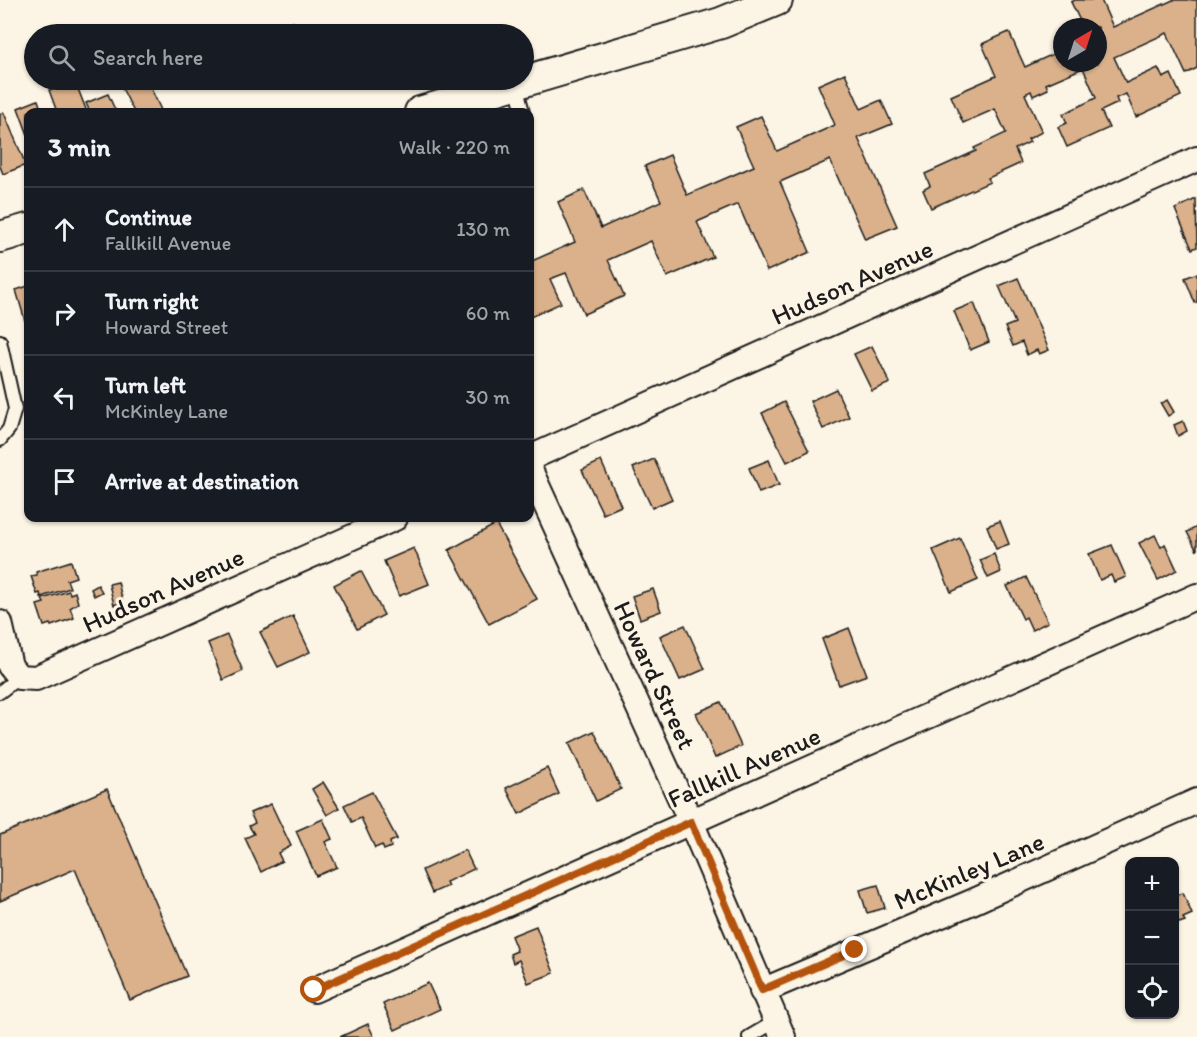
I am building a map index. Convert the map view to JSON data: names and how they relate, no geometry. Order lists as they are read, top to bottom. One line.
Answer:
{"streets":{"street":["Hudson Avenue","Howard Street","Fallkill Avenue","McKinley Lane"]},"crossings":[["Howard Street","Fallkill Avenue"],["Howard Street","McKinley Lane"]],"north":"top right","page":{"search":"Search here","heading":["3 min","Walk · 220 m"],"list":[["Continue","Fallkill Avenue","130 m"],["Turn right","Howard Street","60 m"],["Turn left","McKinley Lane","30 m"],"Arrive at destination"],"map_buttons":["+","−"]}}
